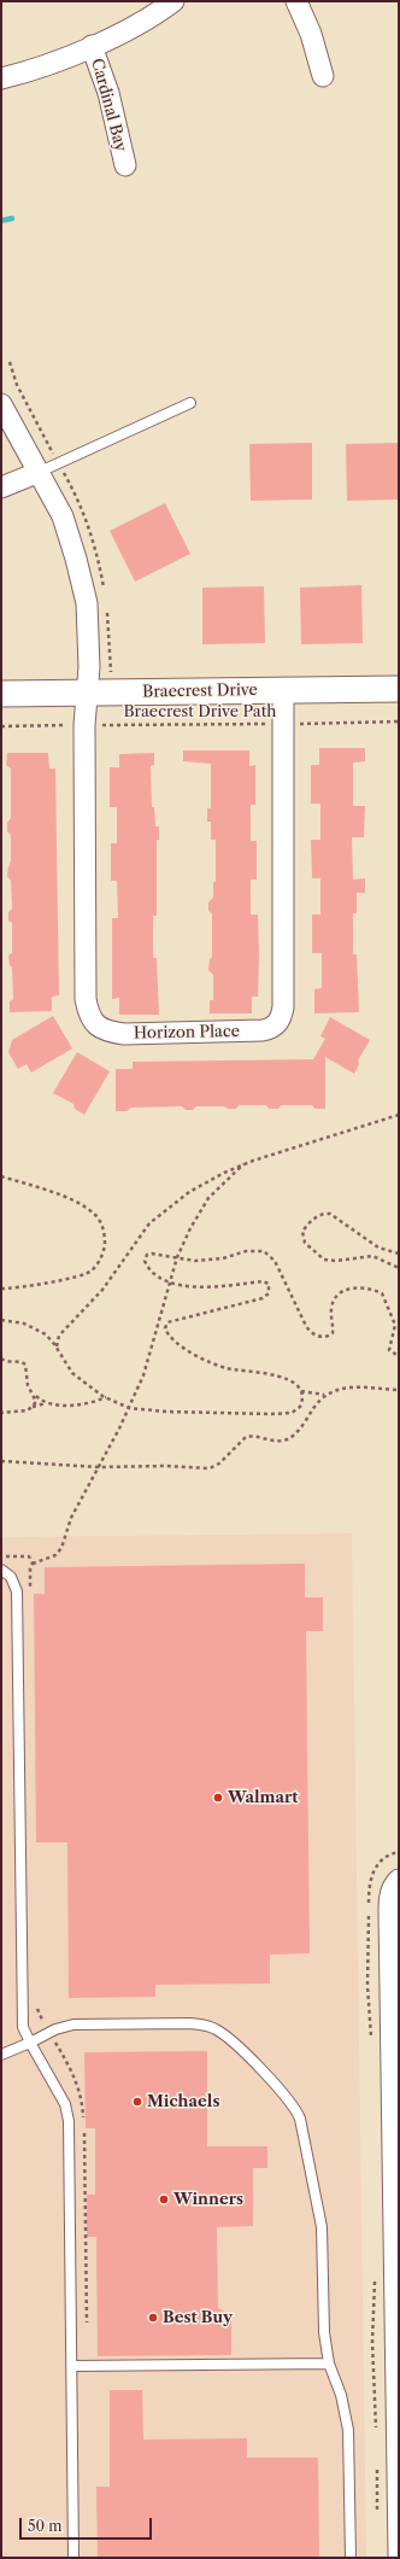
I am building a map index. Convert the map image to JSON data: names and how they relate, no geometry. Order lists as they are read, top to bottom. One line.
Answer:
{"streets":{"street":["Cardinal Bay","Braecrest Drive","Horizon Place"],"path":["Braecrest Drive Path"]},"crossings":[["Braecrest Drive","Horizon Place"],["Braecrest Drive Path","Horizon Place"]],"places":["Walmart","Michaels","Winners","Best Buy"],"scale_bar":"50 m"}
